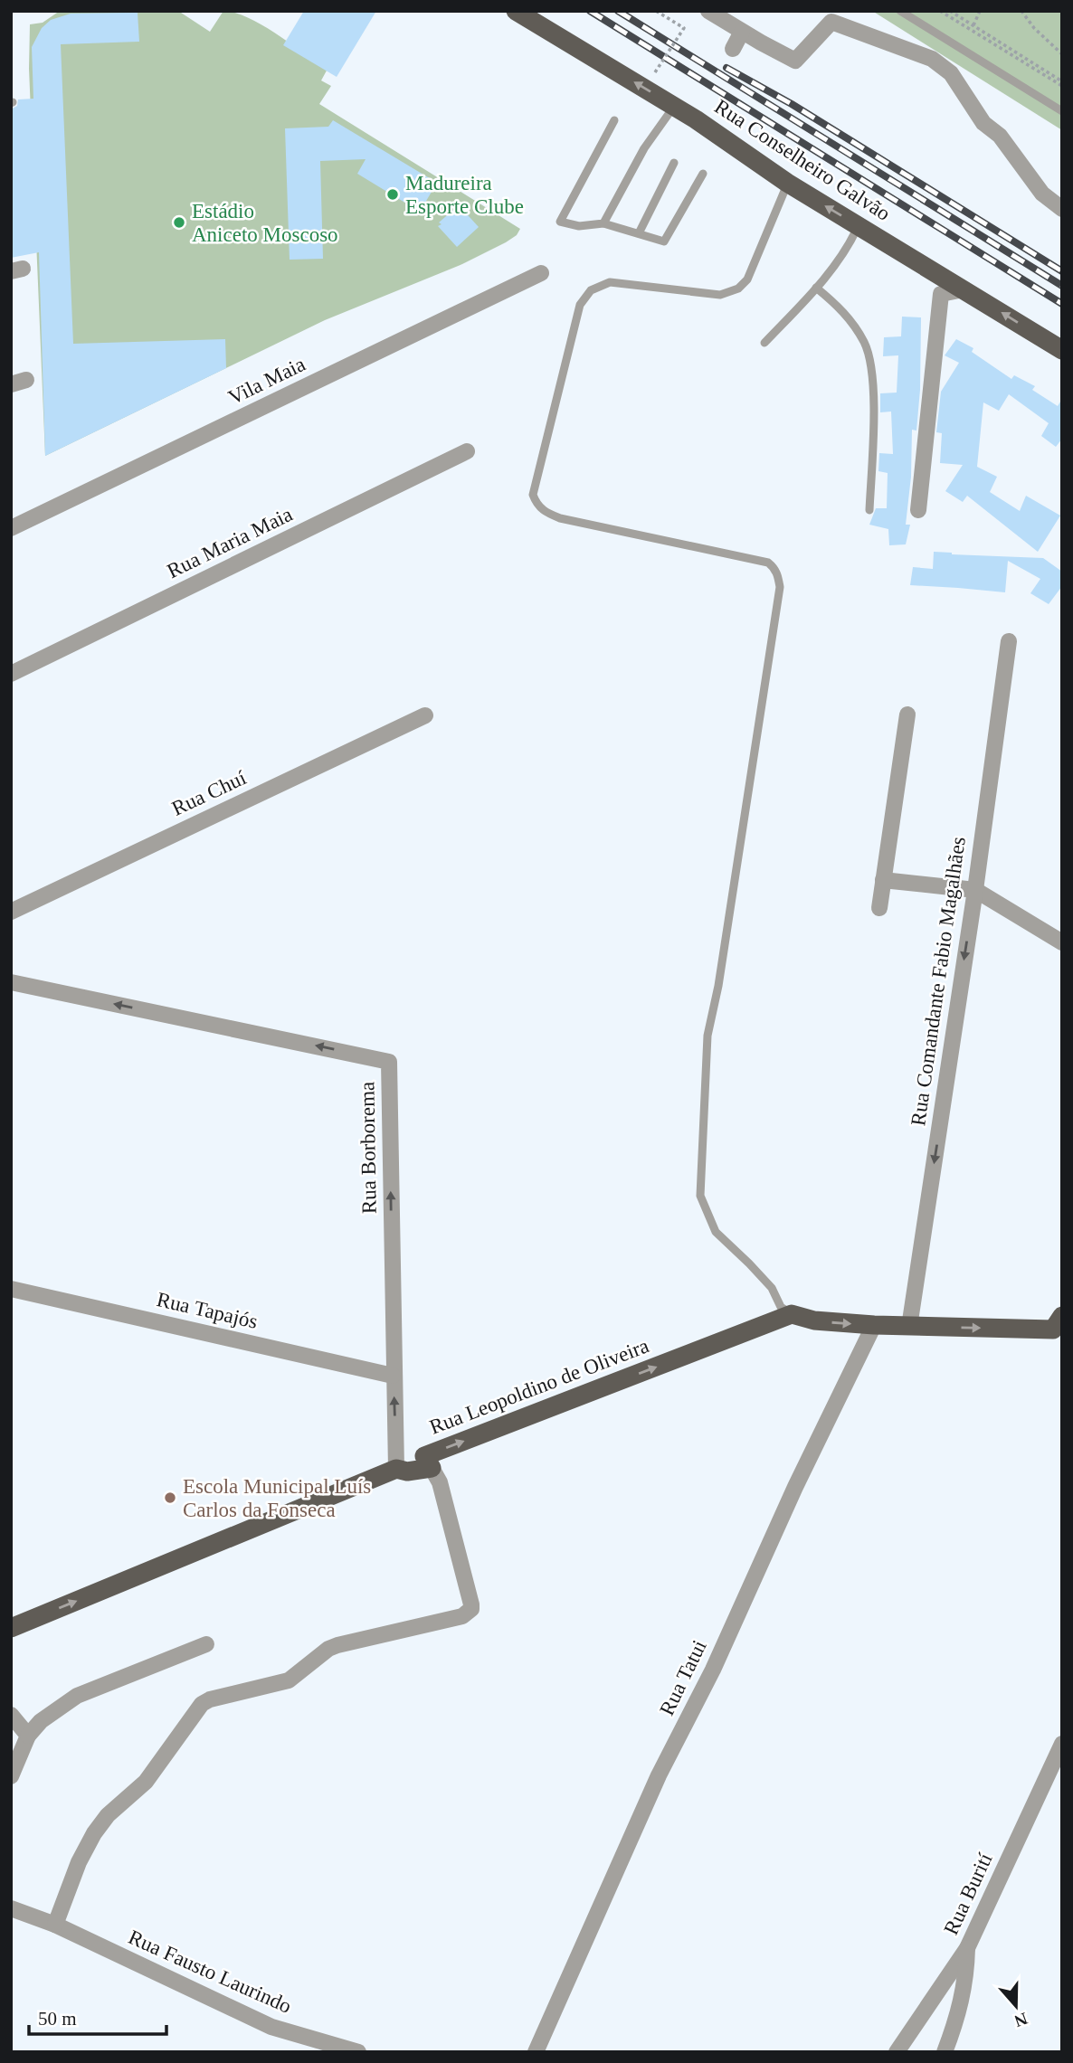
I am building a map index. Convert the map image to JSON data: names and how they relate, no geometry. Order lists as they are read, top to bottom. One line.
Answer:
{"streets":{"main road":["Rua Conselheiro Galvão","Rua Leopoldino de Oliveira"],"street":["Vila Maia","Rua Maria Maia","Rua Chuí","Rua Comandante Fabio Magalhães","Rua Borborema","Rua Tapajós","Rua Tatui","Rua Burití","Rua Fausto Laurindo"]},"crossings":[["Rua Borborema","Rua Tapajós"],["Rua Borborema","Rua Leopoldino de Oliveira"]],"one_way":["Rua Conselheiro Galvão","Rua Comandante Fabio Magalhães","Rua Leopoldino de Oliveira"],"places":["Madureira Esporte Clube","Estádio Aniceto Moscoso","Escola Municipal Luís Carlos da Fonseca"],"scale_bar":"50 m","north":"bottom"}
